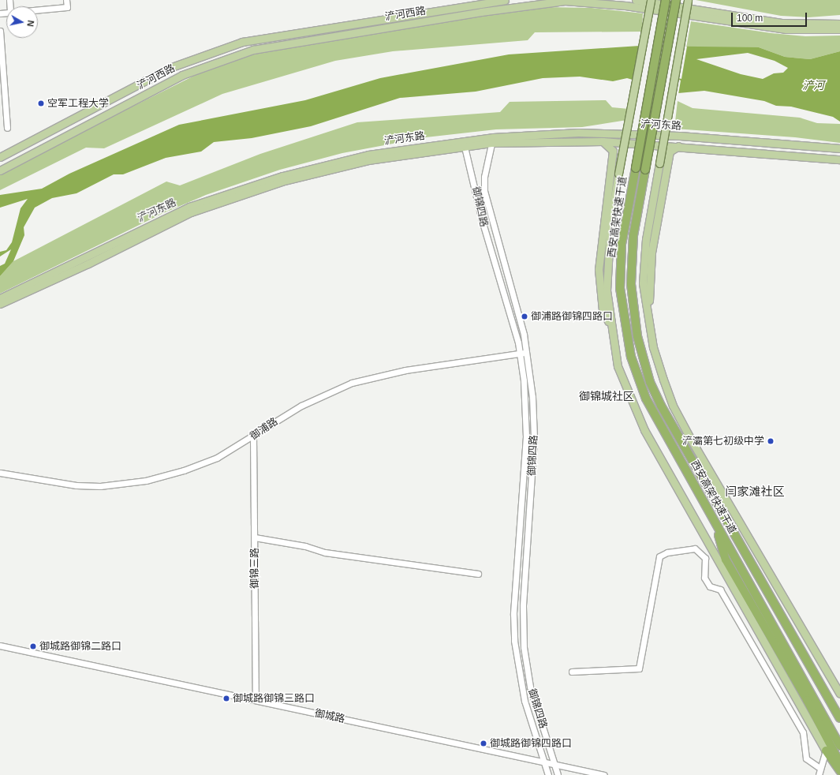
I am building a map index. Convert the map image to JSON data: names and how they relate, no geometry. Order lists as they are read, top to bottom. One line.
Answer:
{"streets":{"highway":["西安高架快速干道"],"main road":["浐河西路","浐河东路"],"street":["御锦四路","御浦路","御锦三路","御城路"]},"crossings":[["浐河东路","御锦四路"],["御锦四路","御浦路"],["御锦四路","御城路"],["御浦路","御锦三路"],["御锦三路","御城路"]],"districts":["御锦城社区","闫家滩社区"],"water":["浐河"],"places":["空军工程大学","御浦路御锦四路口","浐灞第七初级中学","御城路御锦二路口","御城路御锦三路口","御城路御锦四路口"],"scale_bar":"100 m","north":"right"}
